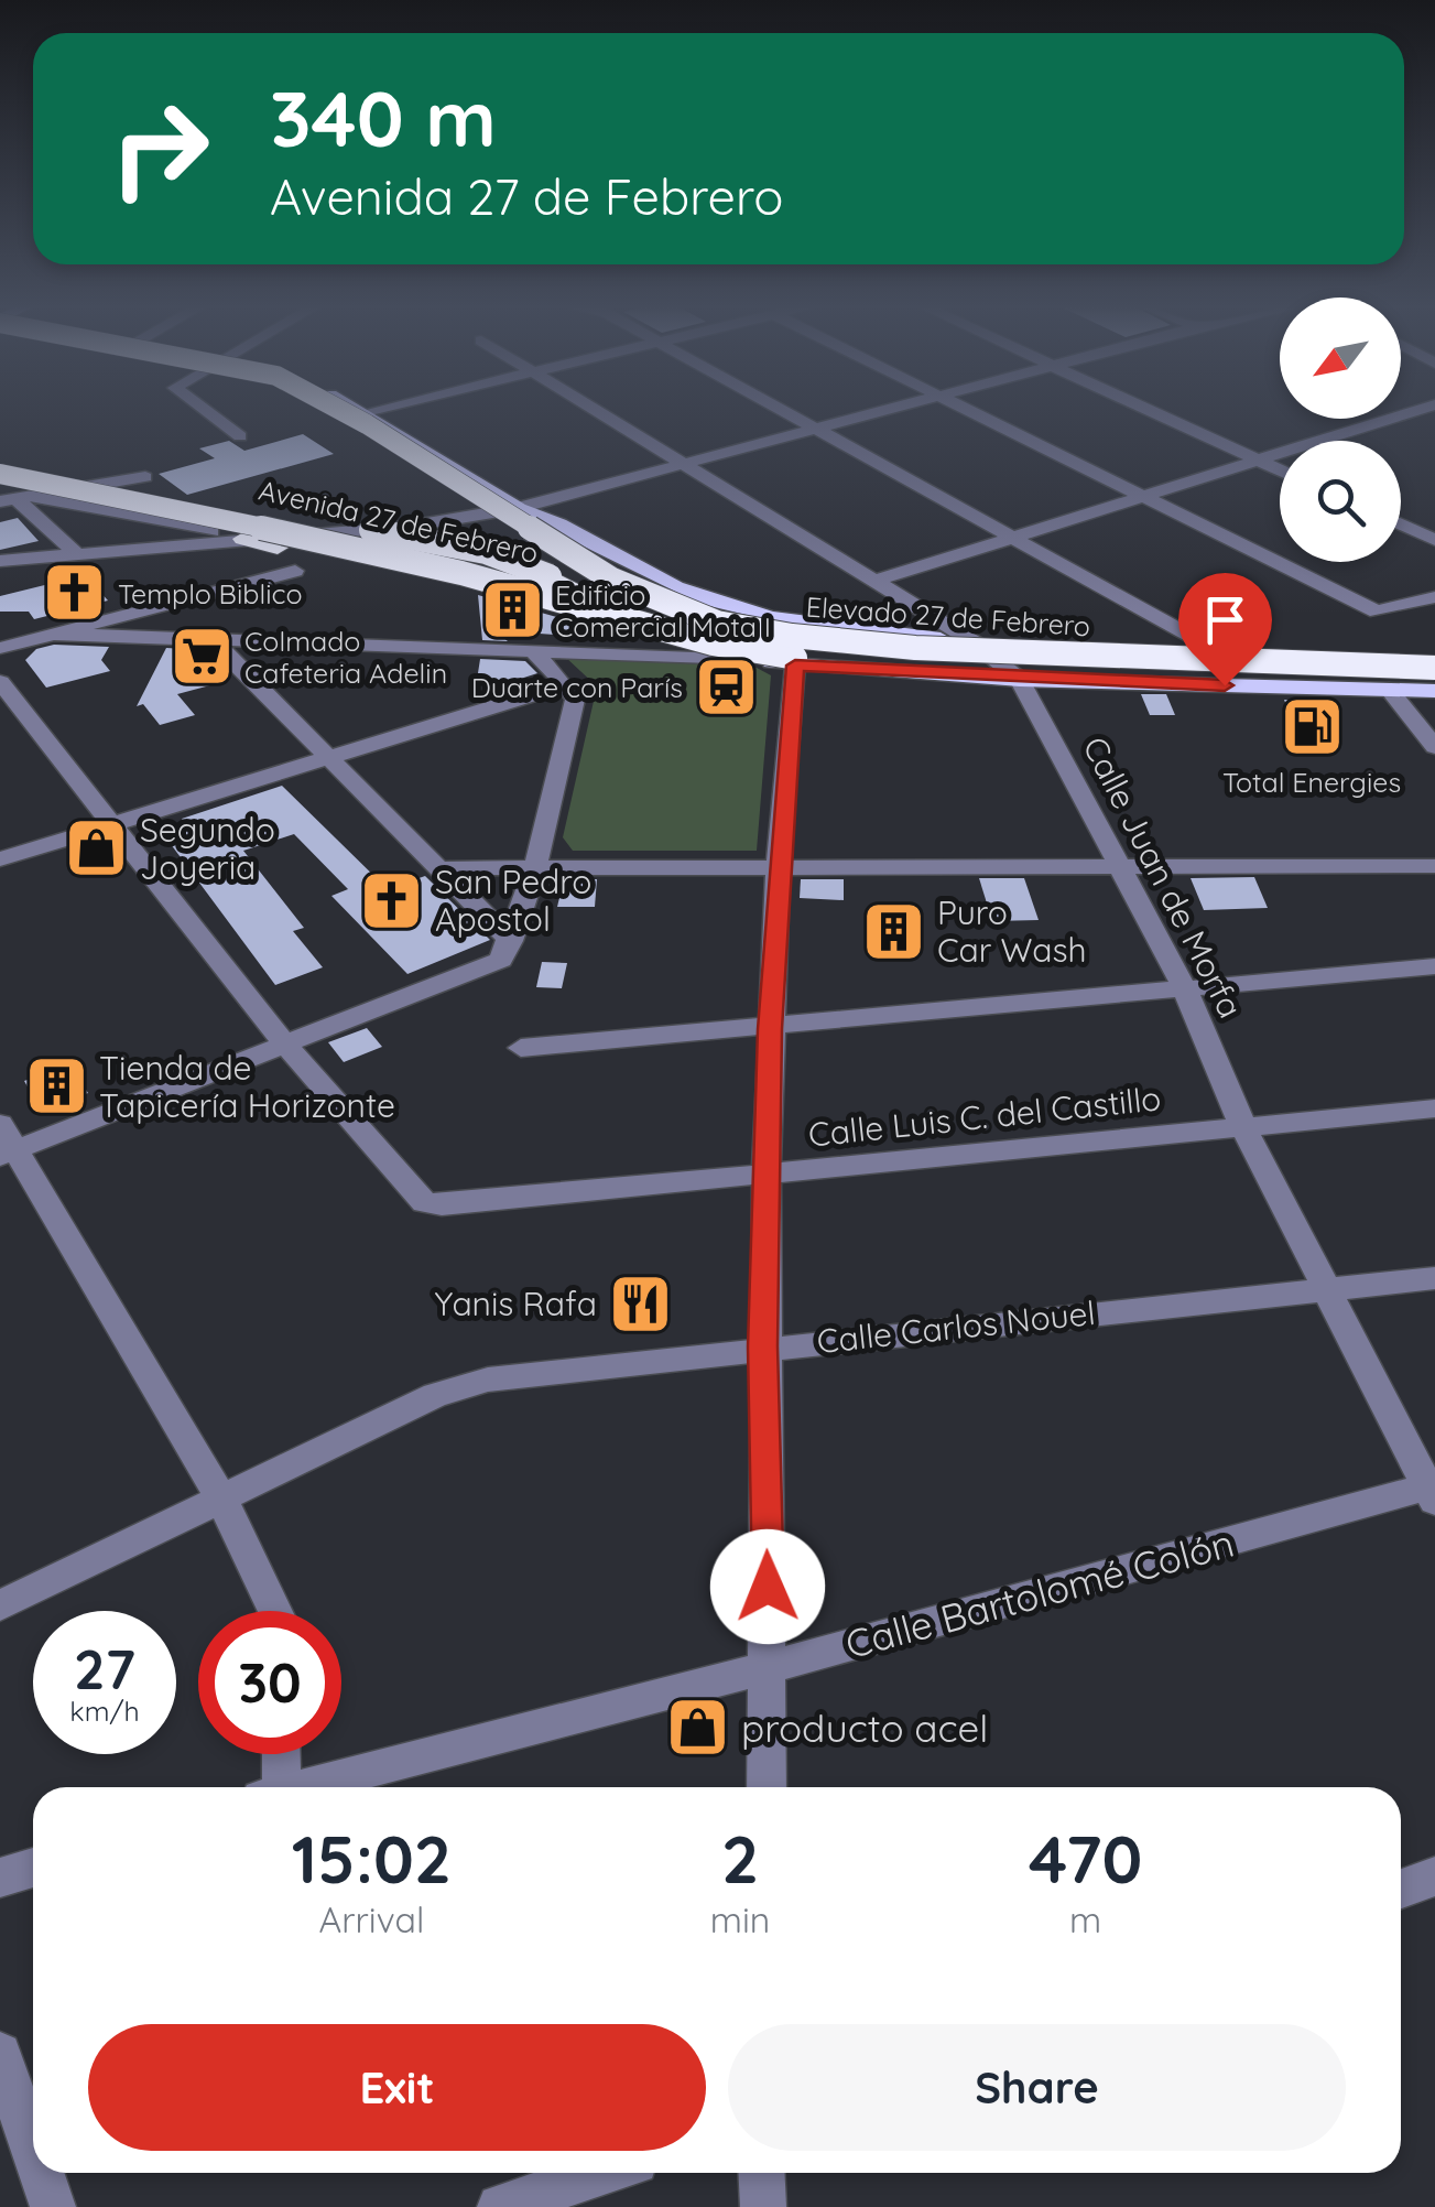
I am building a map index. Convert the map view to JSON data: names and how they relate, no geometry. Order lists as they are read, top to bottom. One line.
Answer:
{"streets":{"highway":["Elevado 27 de Febrero"],"main road":["Avenida 27 de Febrero"],"street":["Calle Juan de Morfa","Calle Luis C. del Castillo","Calle Carlos Nouel","Calle Bartolomé Colón"]},"crossings":[["Avenida 27 de Febrero","Elevado 27 de Febrero"],["Avenida 27 de Febrero","Calle Juan de Morfa"],["Elevado 27 de Febrero","Calle Juan de Morfa"],["Calle Juan de Morfa","Calle Luis C. del Castillo"],["Calle Juan de Morfa","Calle Carlos Nouel"],["Calle Juan de Morfa","Calle Bartolomé Colón"]],"places":{"church":["Templo Biblico","San Pedro Apostol"],"building":["Edificio Comercial Mota I","Puro Car Wash","Tienda de Tapicería Horizonte"],"supermarket":["Colmado Cafeteria Adelin"],"station":["Duarte con París"],"fuel station":["Total Energies"],"shop":["Segundo Joyeria","producto acel"],"restaurant":["Yanis Rafa"]},"north":"bottom left","page":{"turn":["340 m","Avenida 27 de Febrero"],"speed":"27 km/h","limit":"30","eta":["15:02","Arrival","2","min","470","m"],"buttons":["Exit","Share"]}}
